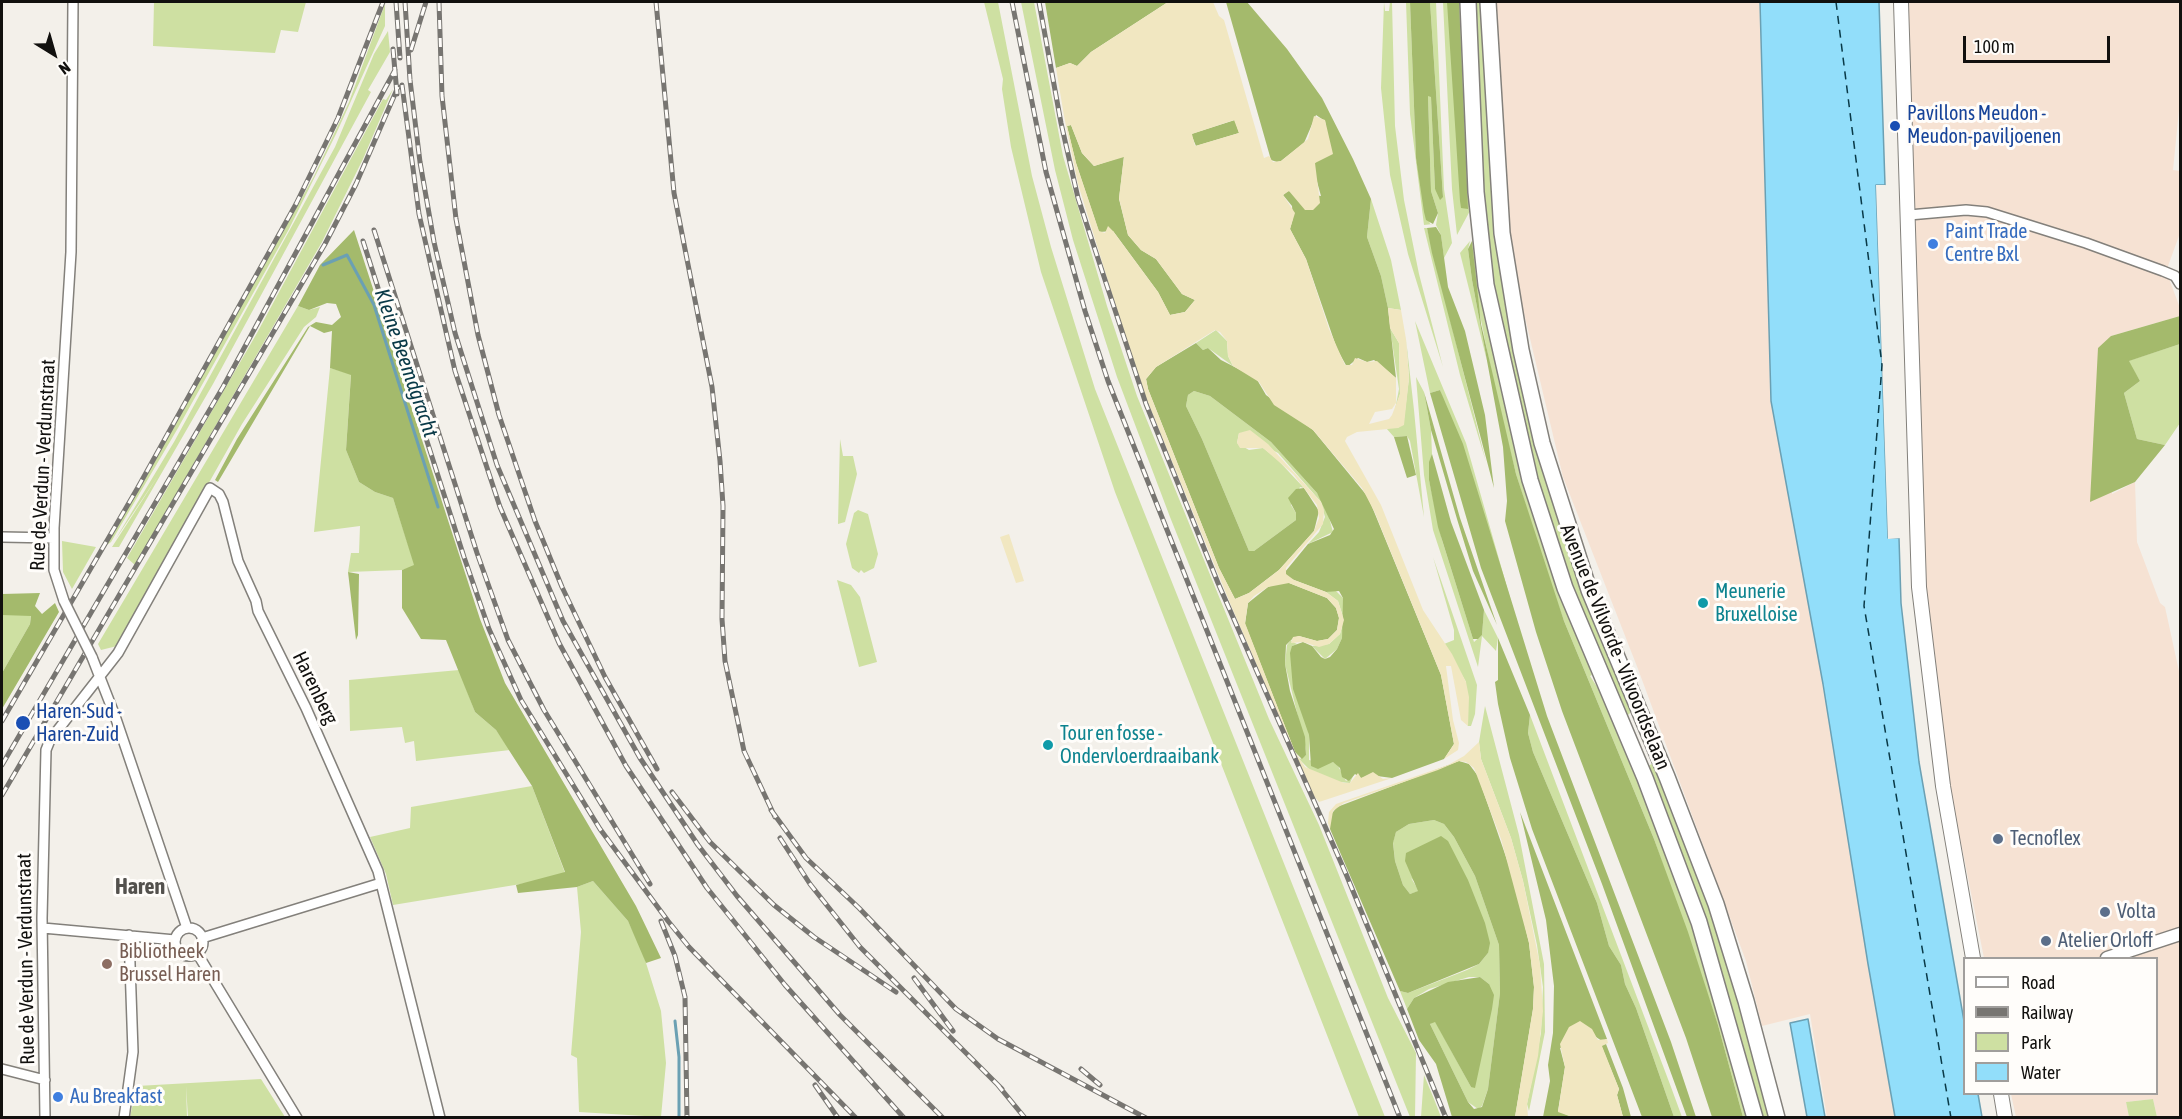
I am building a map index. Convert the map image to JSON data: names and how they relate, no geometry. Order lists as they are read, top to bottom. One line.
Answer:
{"streets":{"main road":["Avenue de Vilvorde - Vilvoordselaan"],"street":["Rue de Verdun - Verdunstraat","Harenberg"]},"crossings":[["Rue de Verdun - Verdunstraat","Harenberg"]],"districts":["Haren"],"water":["Kleine Beemdgracht"],"places":["Pavillons Meudon - Meudon-paviljoenen","Paint Trade Centre Bxl","Meunerie Bruxelloise","Haren-Sud - Haren-Zuid","Tour en fosse - Ondervloerdraaibank","Tecnoflex","Volta","Atelier Orloff","Bibliotheek Brussel Haren","Au Breakfast"],"legend":["Road","Railway","Park","Water"],"scale_bar":"100 m","north":"bottom right"}
